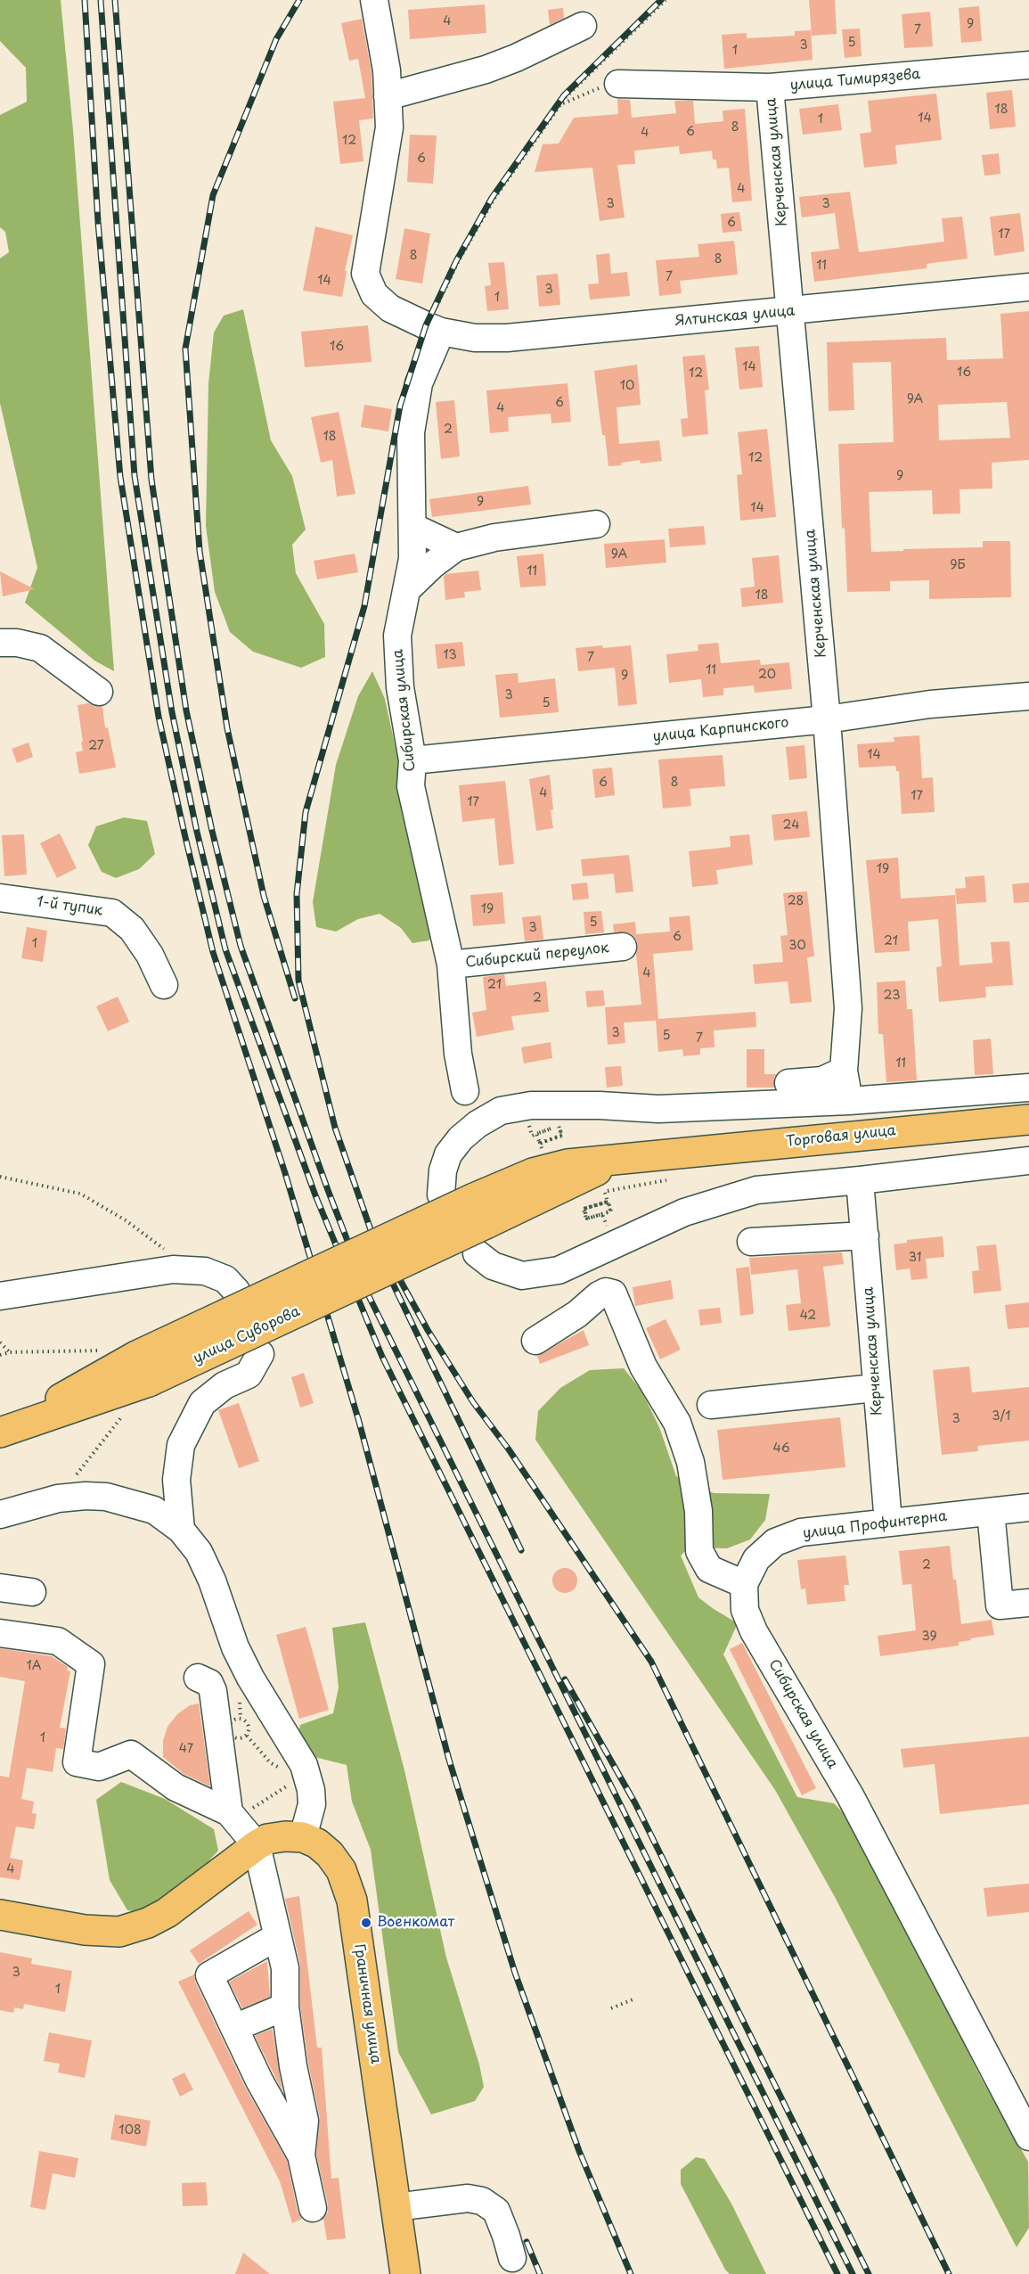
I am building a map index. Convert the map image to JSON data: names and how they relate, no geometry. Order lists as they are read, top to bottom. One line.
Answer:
{"streets":{"main road":["Торговая улица","улица Суворова","Граничная улица"],"street":["улица Тимирязева","Керченская улица","Ялтинская улица","Сибирская улица","улица Карпинского","1-й тупик","Сибирский переулок","улица Профинтерна"]},"crossings":[["улица Тимирязева","Керченская улица"],["Керченская улица","Ялтинская улица"],["Керченская улица","улица Карпинского"],["Керченская улица","улица Профинтерна"],["Ялтинская улица","Сибирская улица"],["Сибирская улица","улица Карпинского"],["Сибирская улица","Сибирский переулок"],["Сибирская улица","улица Профинтерна"],["Торговая улица","улица Суворова"]],"places":["Военкомат"],"house_numbers":["4","9","7","5","3","1","18","14","1","8","6","4","12","6","4","3","3","6","17","8","8","11","7","14","3","1","16","14","16","12","10","9А","6","4","2","18","12","9","9","14","9А","9Б","11","18","13","7","11","20","9","3","5","27","14","6","8","4","17","17","24","19","28","19","5","3","6","21","1","30","4","21","23","2","3","5","7","11","31","42","3/1","3","46","2","39","1А","1","47","4","3","1","108"]}
